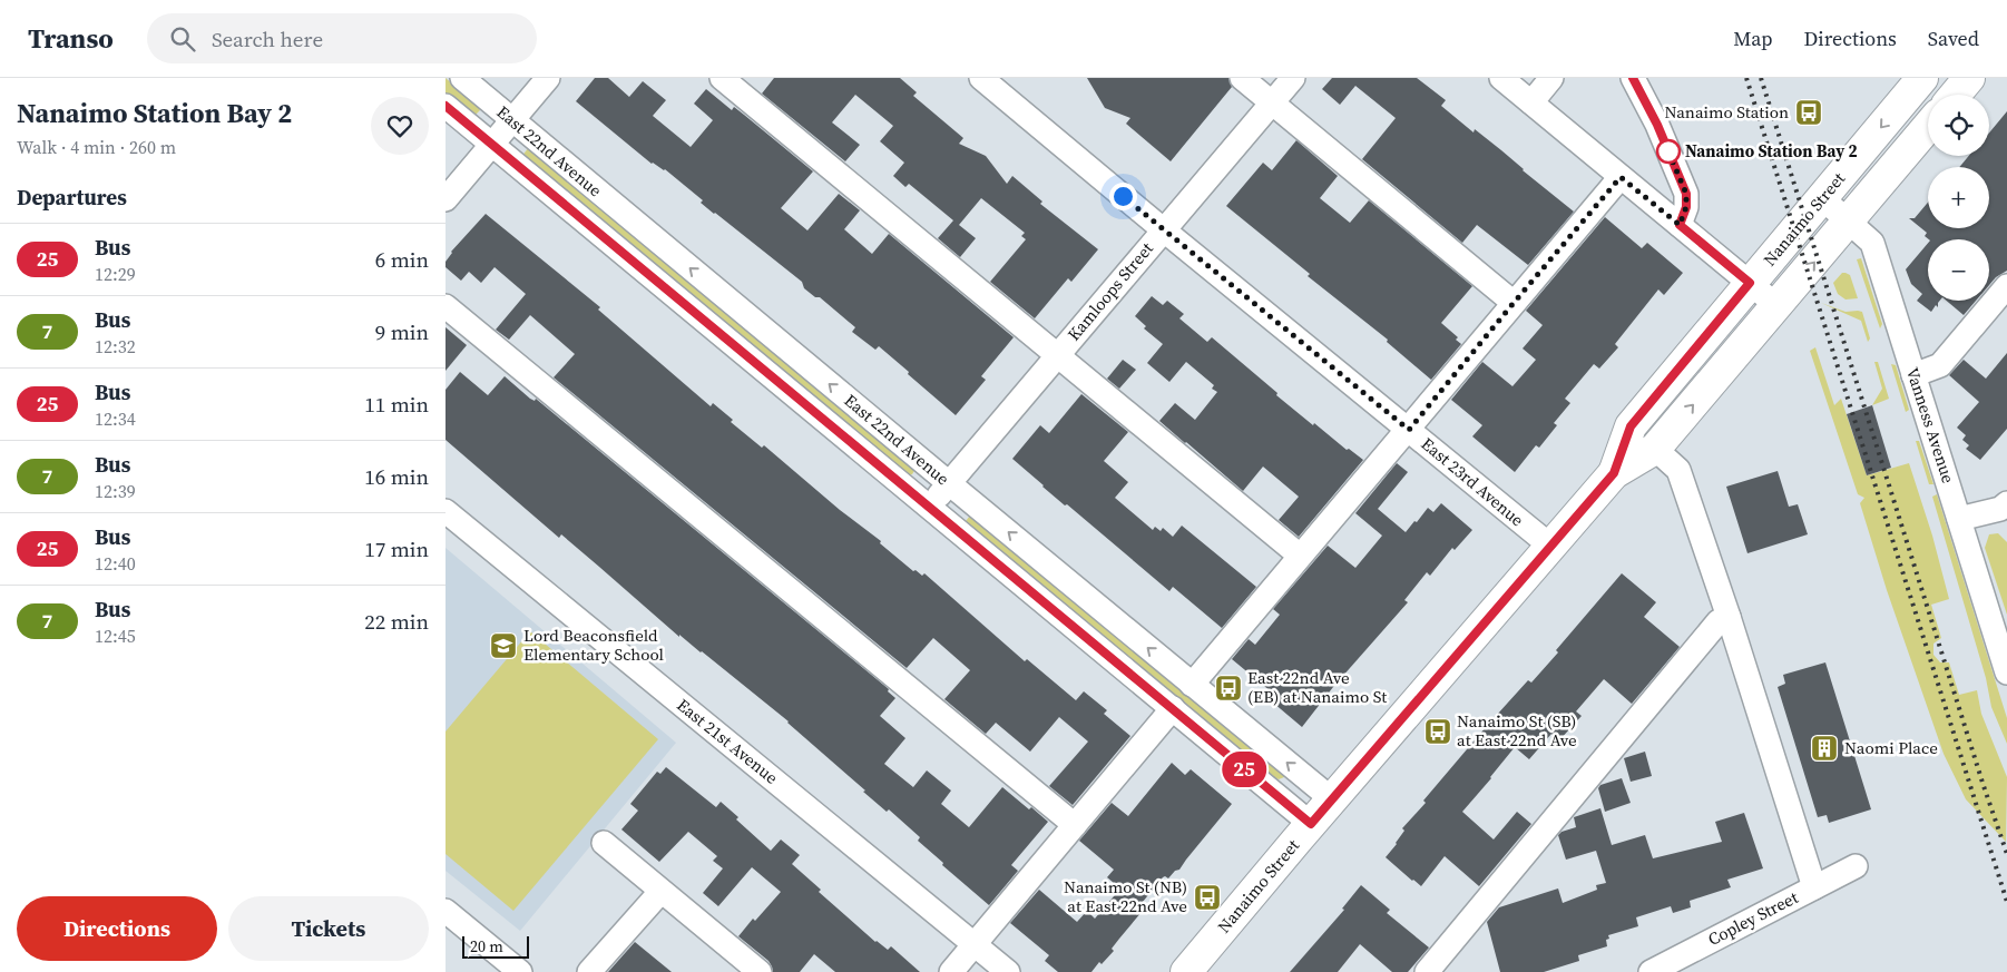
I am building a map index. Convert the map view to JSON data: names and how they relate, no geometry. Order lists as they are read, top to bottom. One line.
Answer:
{"streets":{"main road":["Nanaimo Street"],"street":["East 22nd Avenue","Kamloops Street","Vanness Avenue","East 23rd Avenue","East 21st Avenue","Copley Street"]},"crossings":[["East 22nd Avenue","Nanaimo Street"],["East 22nd Avenue","Kamloops Street"],["Nanaimo Street","Vanness Avenue"],["Nanaimo Street","East 23rd Avenue"],["Kamloops Street","East 23rd Avenue"]],"places":{"bus stop":["Nanaimo Station","East 22nd Ave (EB) at Nanaimo St","Nanaimo St (SB) at East 22nd Ave","Nanaimo St (NB) at East 22nd Ave"],"other":["Nanaimo Station Bay 2"],"school or university":["Lord Beaconsfield Elementary School"],"building":["Naomi Place"]},"lines":["bus line 25"],"scale_bar":"20 m","page":{"header":"Transo","search":"Search here","nav":["Map","Directions","Saved"],"heading":[["Nanaimo Station Bay 2","Walk · 4 min · 260 m"],"Departures"],"on_map":"25","map_buttons":["+","−"],"list":[{"mark":"25","name":"Bus","note":"12:29","value":"6 min"},{"mark":"7","name":"Bus","note":"12:32","value":"9 min"},{"mark":"25","name":"Bus","note":"12:34","value":"11 min"},{"mark":"7","name":"Bus","note":"12:39","value":"16 min"},{"mark":"25","name":"Bus","note":"12:40","value":"17 min"},{"mark":"7","name":"Bus","note":"12:45","value":"22 min"}],"buttons":["Directions","Tickets"],"scale":"20 m"}}
